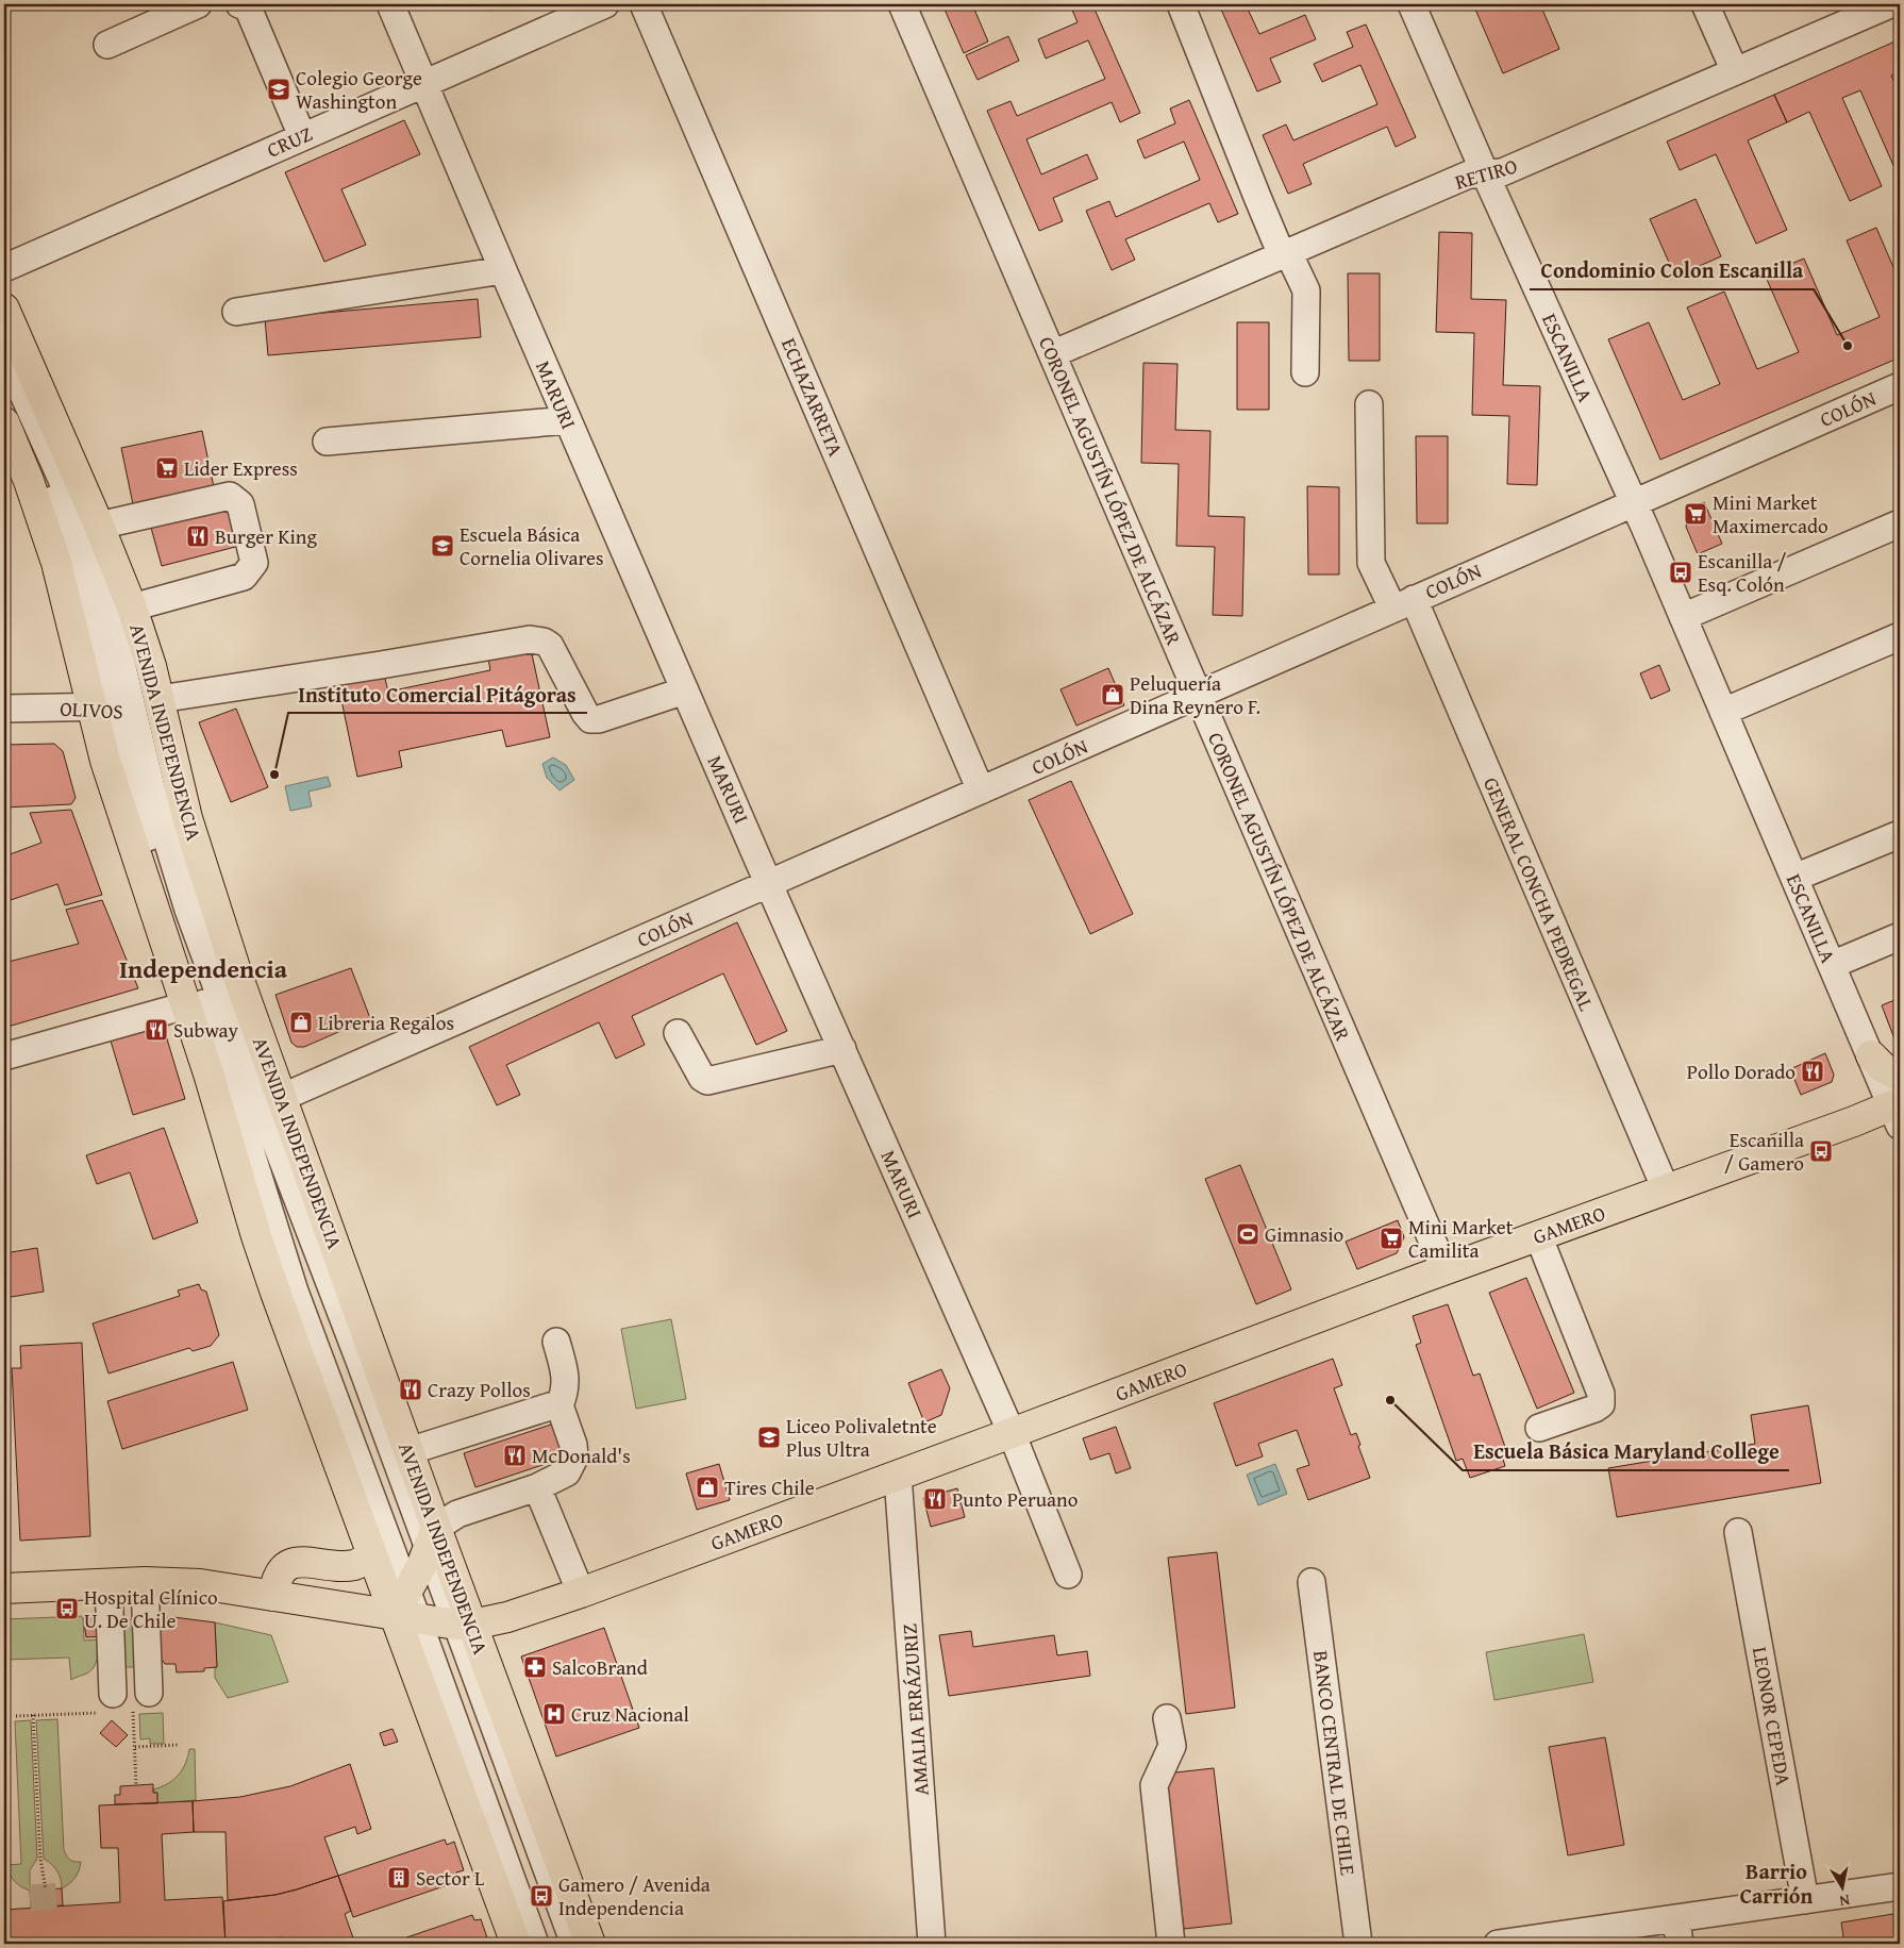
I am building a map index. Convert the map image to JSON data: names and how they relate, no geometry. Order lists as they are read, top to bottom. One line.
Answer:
{"streets":{"main road":["AVENIDA INDEPENDENCIA","GAMERO"],"street":["CRUZ","RETIRO","ESCANILLA","MARURI","ECHAZARRETA","COLÓN","CORONEL AGUSTÍN LÓPEZ DE ALCÁZAR","OLIVOS","GENERAL CONCHA PEDREGAL","AMALIA ERRÁZURIZ","LEONOR CEPEDA","BANCO CENTRAL DE CHILE"]},"crossings":[["CRUZ","MARURI"],["RETIRO","ESCANILLA"],["RETIRO","CORONEL AGUSTÍN LÓPEZ DE ALCÁZAR"],["ESCANILLA","COLÓN"],["ESCANILLA","GAMERO"],["MARURI","COLÓN"],["MARURI","GAMERO"],["ECHAZARRETA","COLÓN"],["COLÓN","CORONEL AGUSTÍN LÓPEZ DE ALCÁZAR"],["COLÓN","AVENIDA INDEPENDENCIA"],["COLÓN","GENERAL CONCHA PEDREGAL"],["CORONEL AGUSTÍN LÓPEZ DE ALCÁZAR","GAMERO"],["OLIVOS","AVENIDA INDEPENDENCIA"],["AVENIDA INDEPENDENCIA","GAMERO"],["GENERAL CONCHA PEDREGAL","GAMERO"],["GAMERO","AMALIA ERRÁZURIZ"]],"districts":["Independencia","Barrio Carrión"],"places":{"school or university":["Colegio George Washington","Escuela Básica Cornelia Olivares","Liceo Polivaletnte Plus Ultra"],"other":["Condominio Colon Escanilla","Instituto Comercial Pitágoras","Escuela Básica Maryland College"],"supermarket":["Lider Express","Mini Market Maximercado","Mini Market Camilita"],"restaurant":["Burger King","Subway","Pollo Dorado","Crazy Pollos","McDonald's","Punto Peruano"],"bus stop":["Escanilla / Esq. Colón","Escanilla / Gamero","Hospital Clínico U. De Chile","Gamero / Avenida Independencia"],"shop":["Peluquería Dina Reynero F.","Libreria Regalos","Tires Chile"],"sports":["Gimnasio"],"pharmacy":["SalcoBrand"],"hospital":["Cruz Nacional"],"building":["Sector L"]},"north":"bottom"}
